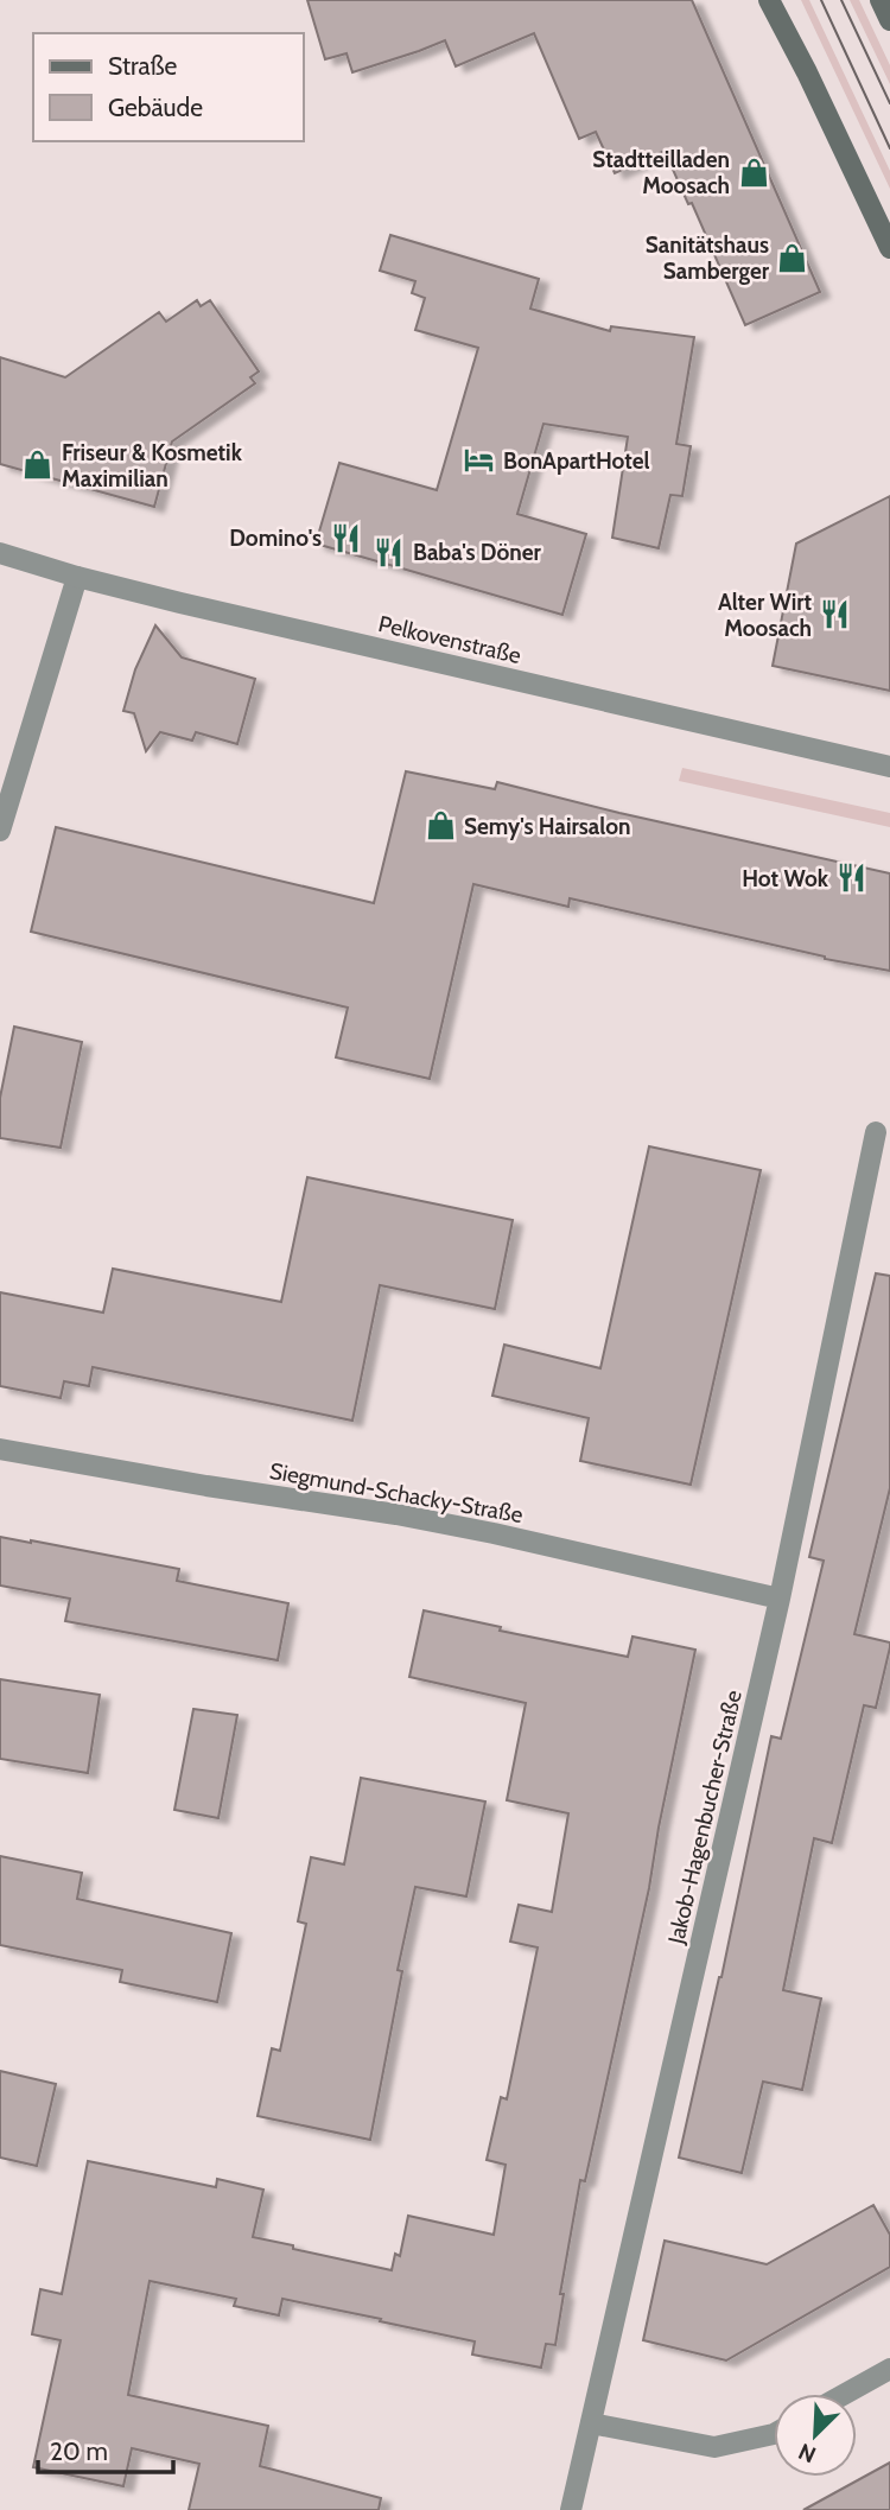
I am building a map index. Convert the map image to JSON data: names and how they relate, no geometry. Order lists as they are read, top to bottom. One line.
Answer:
{"streets":{"street":["Pelkovenstraße","Siegmund-Schacky-Straße","Jakob-Hagenbucher-Straße"]},"crossings":[["Siegmund-Schacky-Straße","Jakob-Hagenbucher-Straße"]],"places":{"shop":["Stadtteilladen Moosach","Sanitätshaus Samberger","Friseur & Kosmetik Maximilian","Semy's Hairsalon"],"hotel":["BonApartHotel"],"restaurant":["Domino's","Baba's Döner","Alter Wirt Moosach","Hot Wok"]},"legend":["Straße","Gebäude"],"scale_bar":"20 m","north":"bottom left"}
